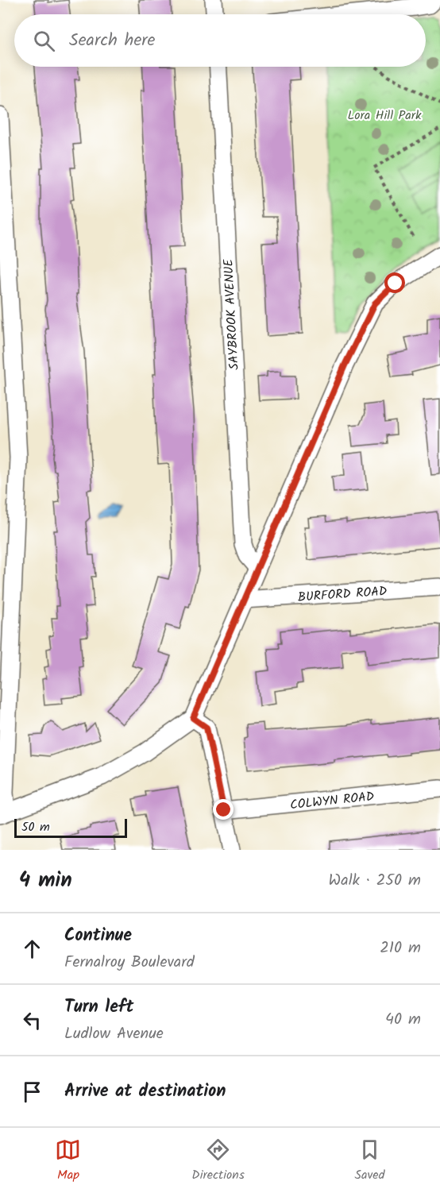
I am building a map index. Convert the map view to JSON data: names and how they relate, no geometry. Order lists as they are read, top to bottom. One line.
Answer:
{"streets":{"street":["SAYBROOK AVENUE","BURFORD ROAD","COLWYN ROAD"]},"parks":["Lora Hill Park"],"scale_bar":"50 m","page":{"search":"Search here","scale":"50 m","heading":["4 min","Walk · 250 m"],"list":[["Continue","Fernalroy Boulevard","210 m"],["Turn left","Ludlow Avenue","40 m"],"Arrive at destination"],"nav":["Map","Directions","Saved"]}}
